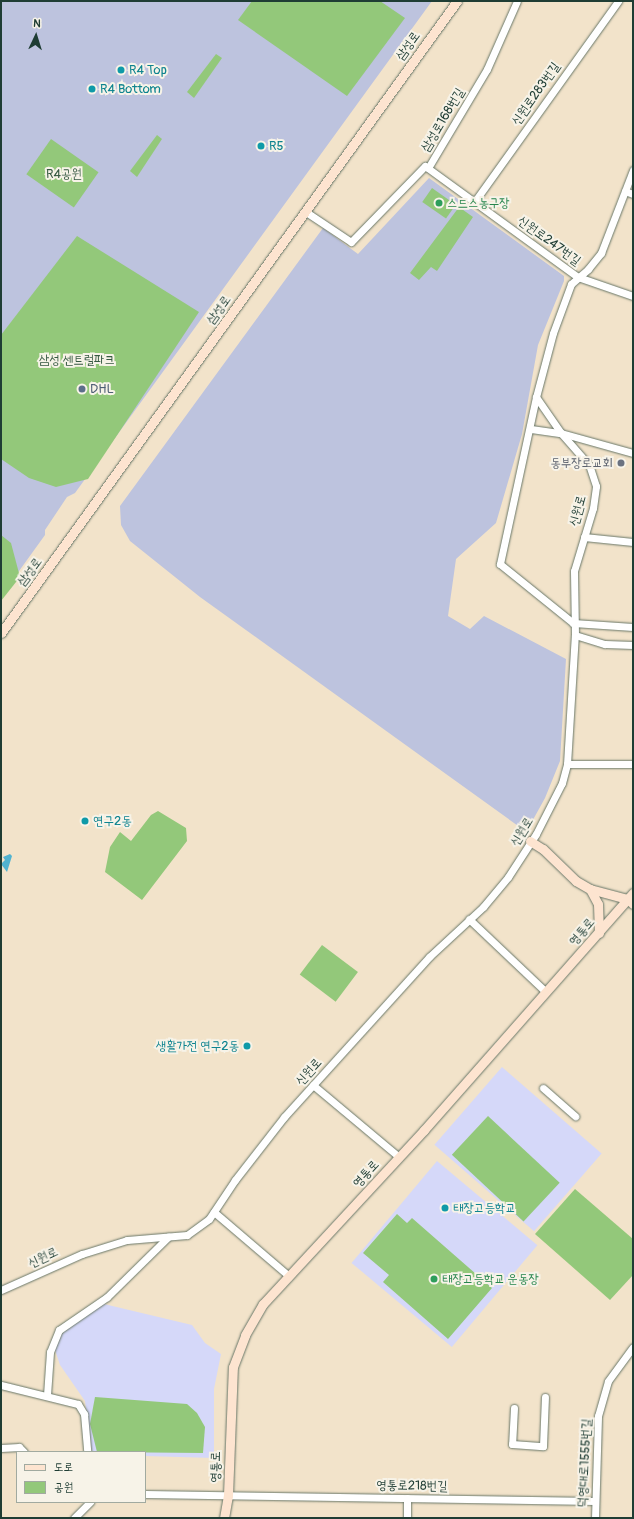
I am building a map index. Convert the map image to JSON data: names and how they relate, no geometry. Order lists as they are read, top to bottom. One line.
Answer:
{"streets":{"street":["삼성로","신원로283번길","삼성로168번길","신원로247번길","신원로","영통로","덕영대로1555번길","영통로218번길"]},"crossings":[["삼성로","삼성로168번길"],["신원로283번길","신원로247번길"],["삼성로168번길","신원로247번길"],["영통로","영통로218번길"],["덕영대로1555번길","영통로218번길"]],"parks":["R4공원","삼성 센트럴파크"],"places":["R4 Top","R4 Bottom","R5","스드스농구장","DHL","동부장로교회","연구2동","생활가전 연구2동","태장고등학교","태장고등학교 운동장"],"legend":["도로","공원"],"north":"top"}
